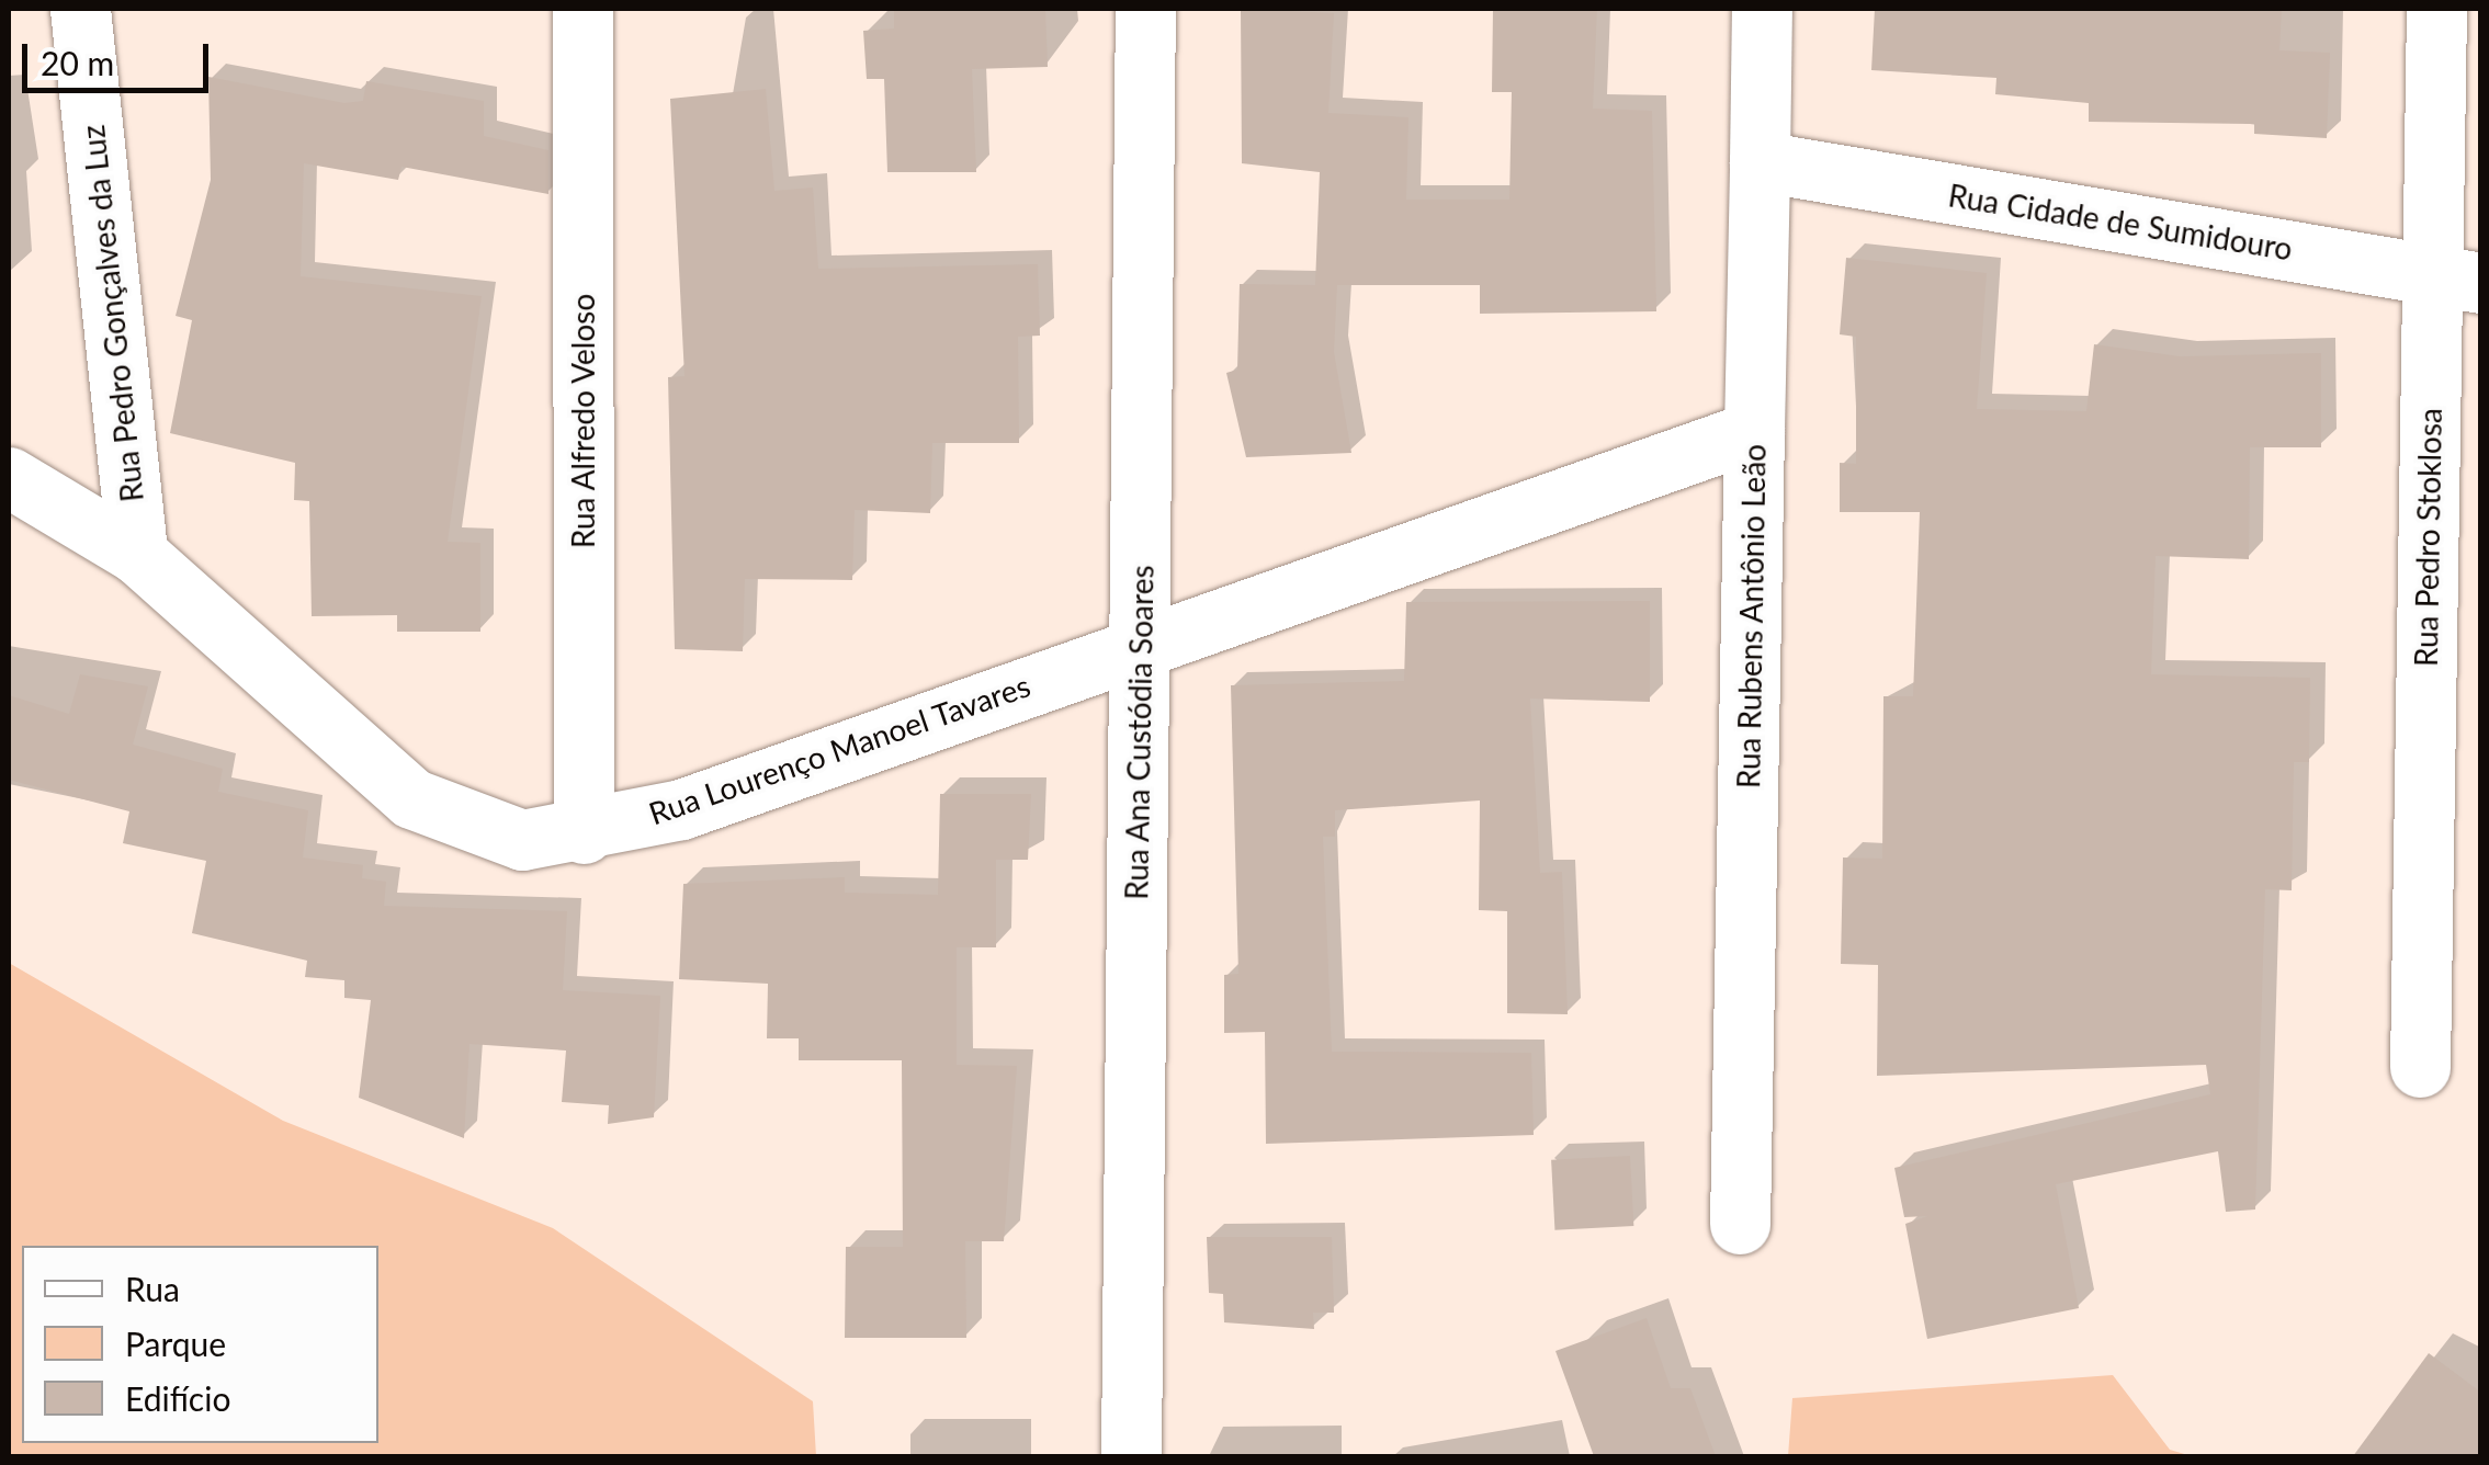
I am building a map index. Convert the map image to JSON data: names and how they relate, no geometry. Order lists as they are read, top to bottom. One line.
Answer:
{"streets":{"street":["Rua Cidade de Sumidouro","Rua Pedro Gonçalves da Luz","Rua Alfredo Veloso","Rua Pedro Stoklosa","Rua Rubens Antônio Leão","Rua Ana Custódia Soares","Rua Lourenço Manoel Tavares"]},"crossings":[["Rua Cidade de Sumidouro","Rua Pedro Stoklosa"],["Rua Cidade de Sumidouro","Rua Rubens Antônio Leão"],["Rua Pedro Gonçalves da Luz","Rua Lourenço Manoel Tavares"],["Rua Alfredo Veloso","Rua Lourenço Manoel Tavares"],["Rua Rubens Antônio Leão","Rua Lourenço Manoel Tavares"],["Rua Ana Custódia Soares","Rua Lourenço Manoel Tavares"]],"legend":["Rua","Parque","Edifício"],"scale_bar":"20 m"}
